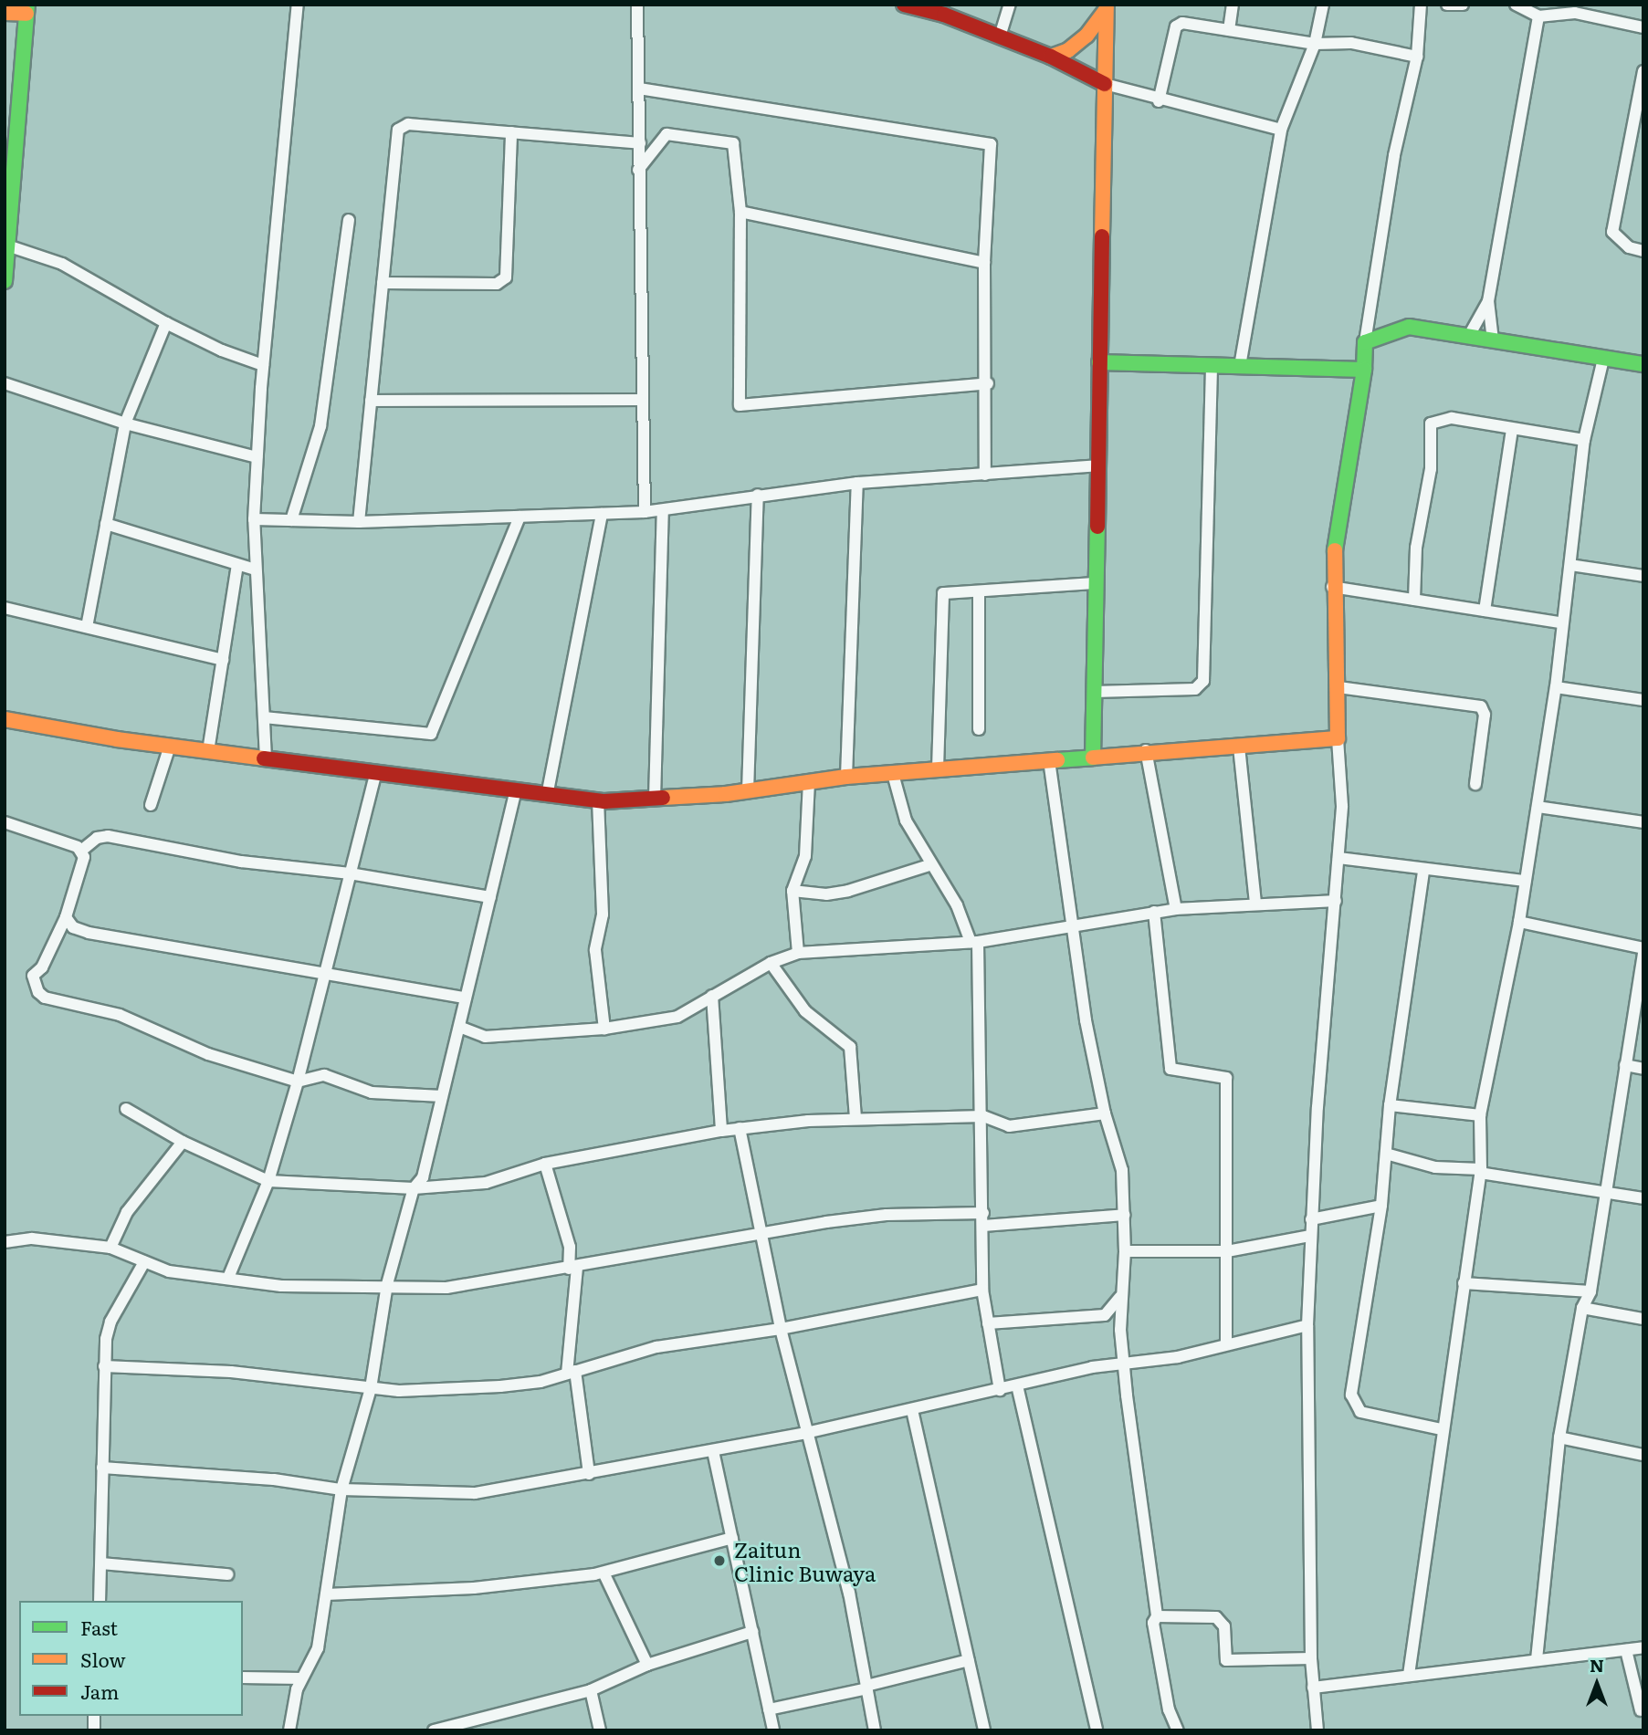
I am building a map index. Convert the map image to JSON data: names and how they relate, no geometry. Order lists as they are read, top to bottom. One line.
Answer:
{"places":["Zaitun Clinic Buwaya"],"legend":["Fast","Slow","Jam"],"north":"top"}
